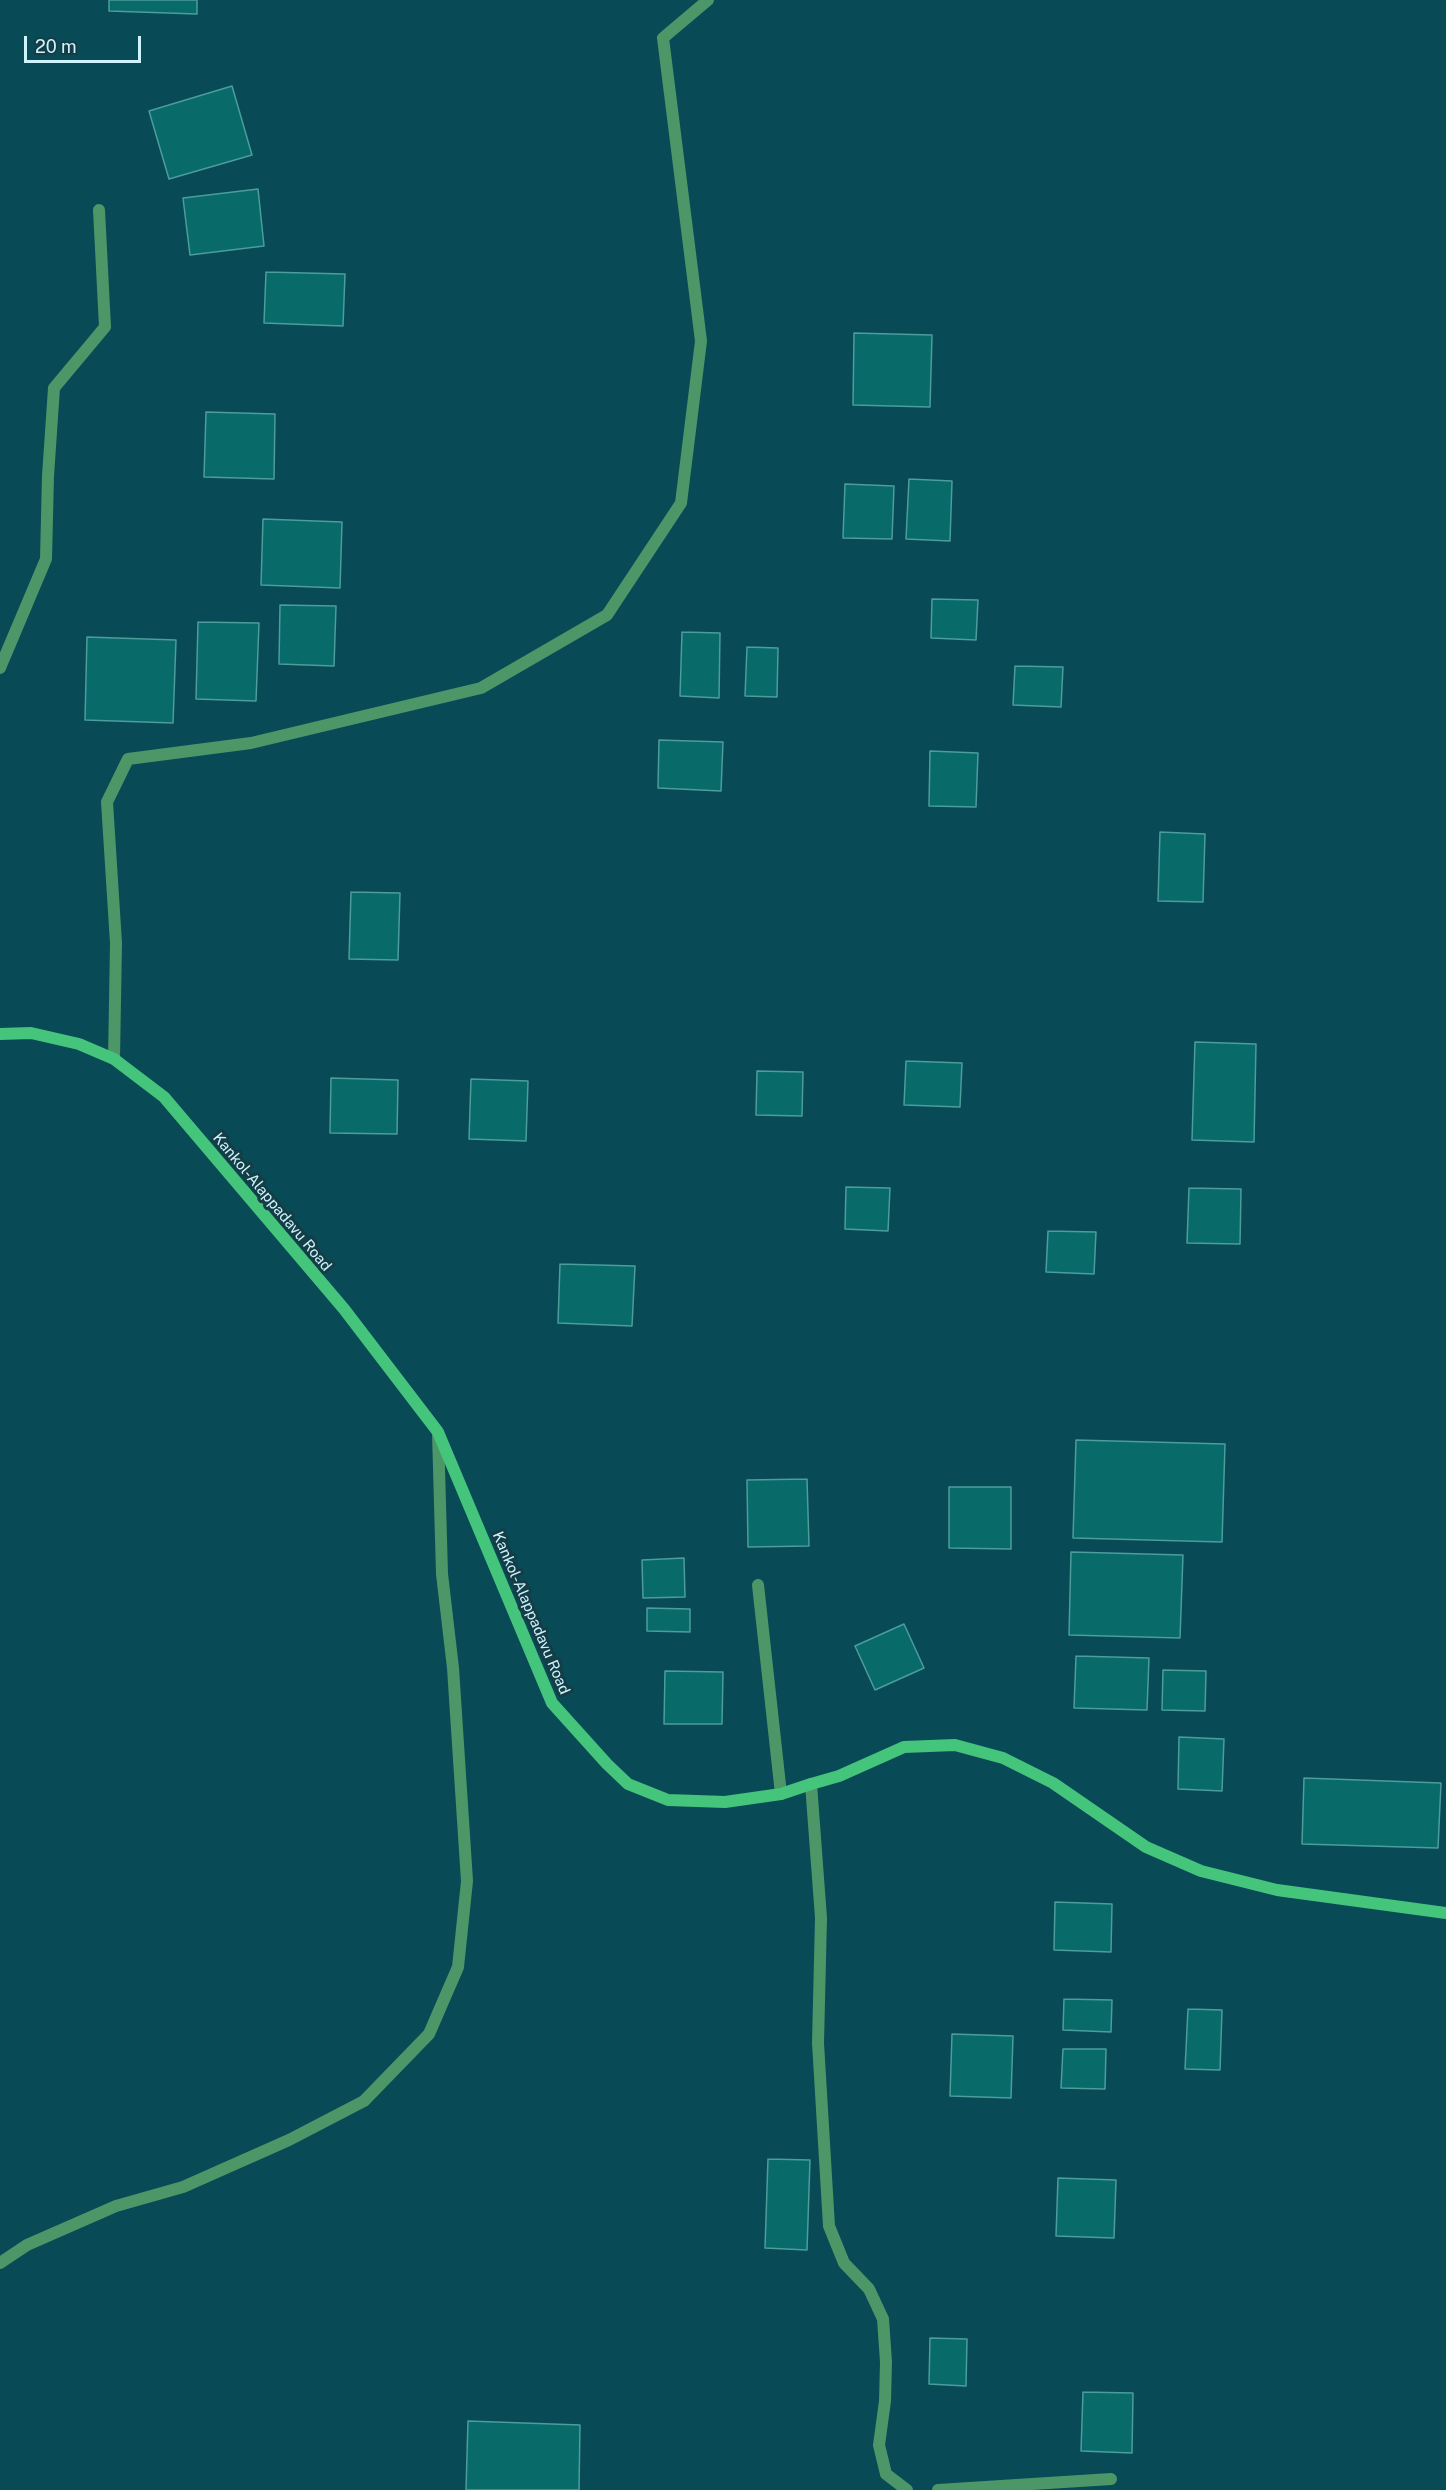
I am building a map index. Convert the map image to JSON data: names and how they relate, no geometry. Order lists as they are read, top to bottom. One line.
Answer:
{"streets":{"main road":["Kankol-Alappadavu Road"]},"scale_bar":"20 m"}
